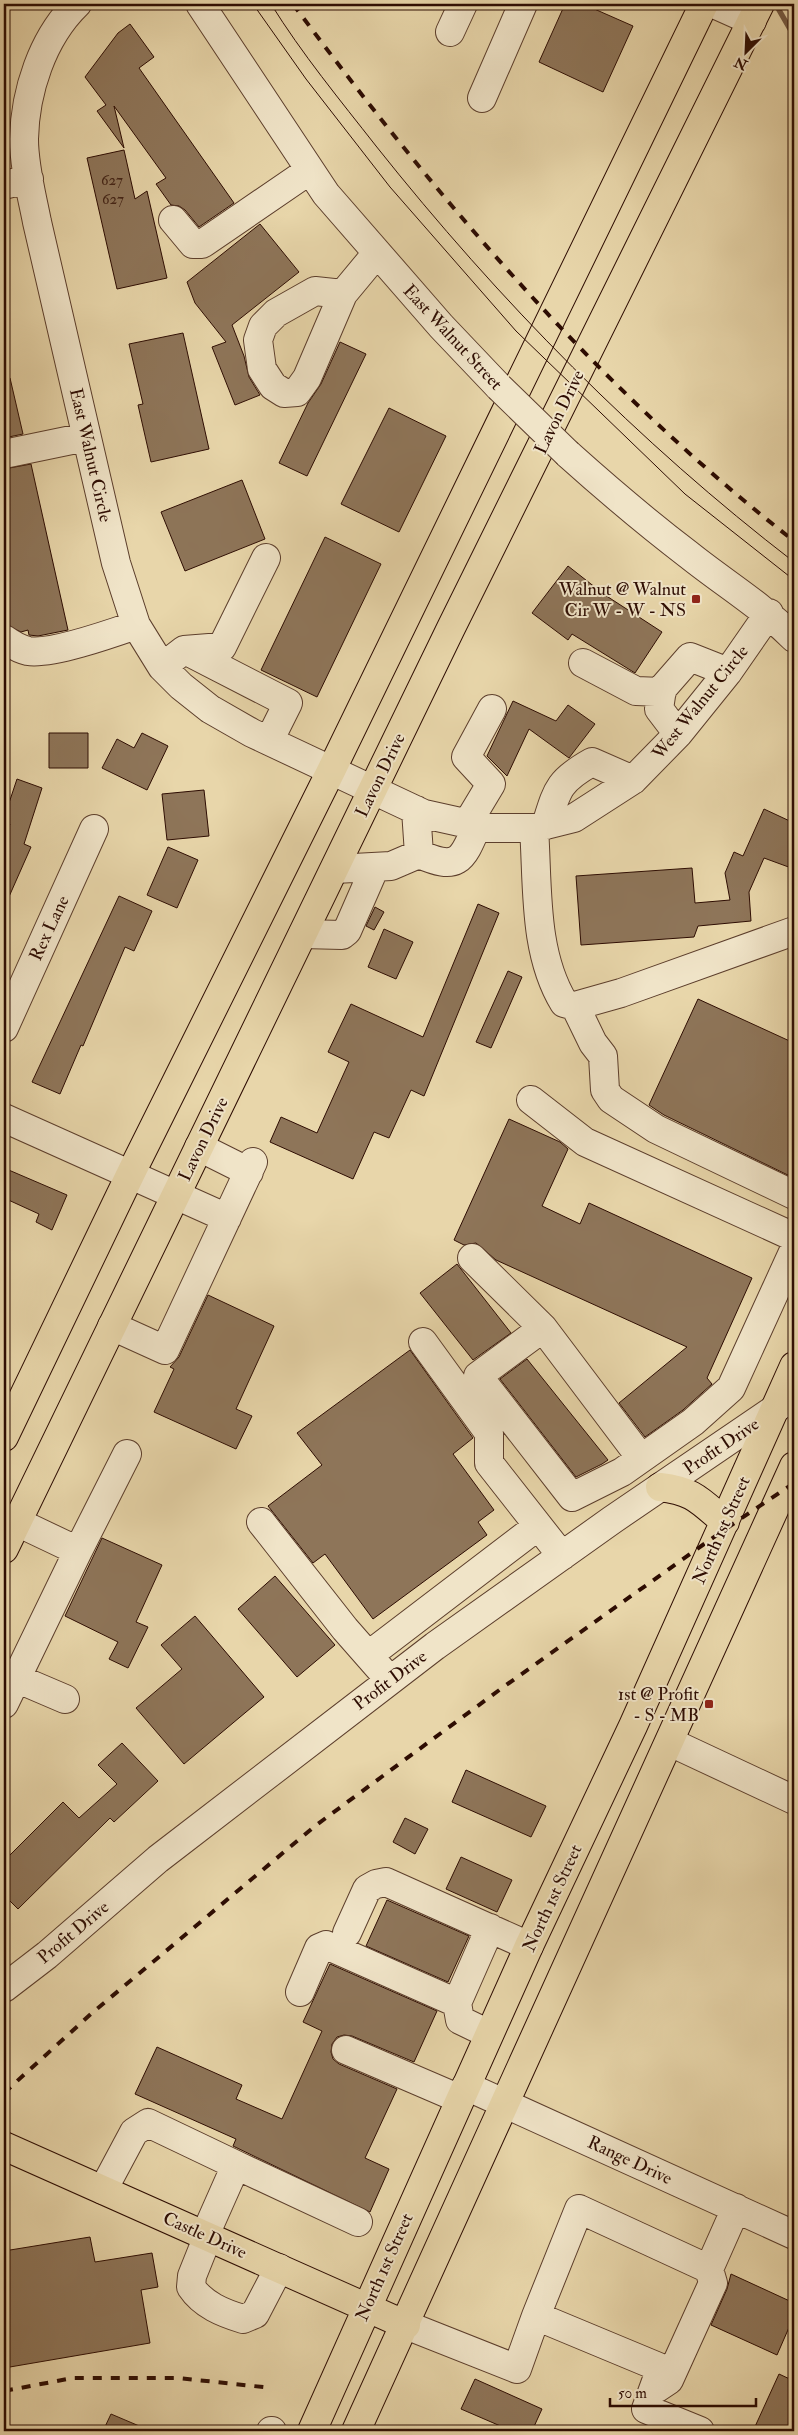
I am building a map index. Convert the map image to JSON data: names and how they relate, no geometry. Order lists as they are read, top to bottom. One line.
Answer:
{"streets":{"main road":["Lavon Drive","North 1st Street","Castle Drive"],"street":["East Walnut Street","East Walnut Circle","West Walnut Circle","Rex Lane","Profit Drive","Range Drive"]},"crossings":[["East Walnut Street","West Walnut Circle"],["Lavon Drive","East Walnut Circle"],["Lavon Drive","West Walnut Circle"],["East Walnut Circle","West Walnut Circle"],["Profit Drive","North 1st Street"],["North 1st Street","Range Drive"],["North 1st Street","Castle Drive"]],"places":{"transit":["Walnut @ Walnut Cir W - W - NS","1st @ Profit - S - MB"]},"house_numbers":["627","627"],"scale_bar":"50 m","north":"bottom left"}
